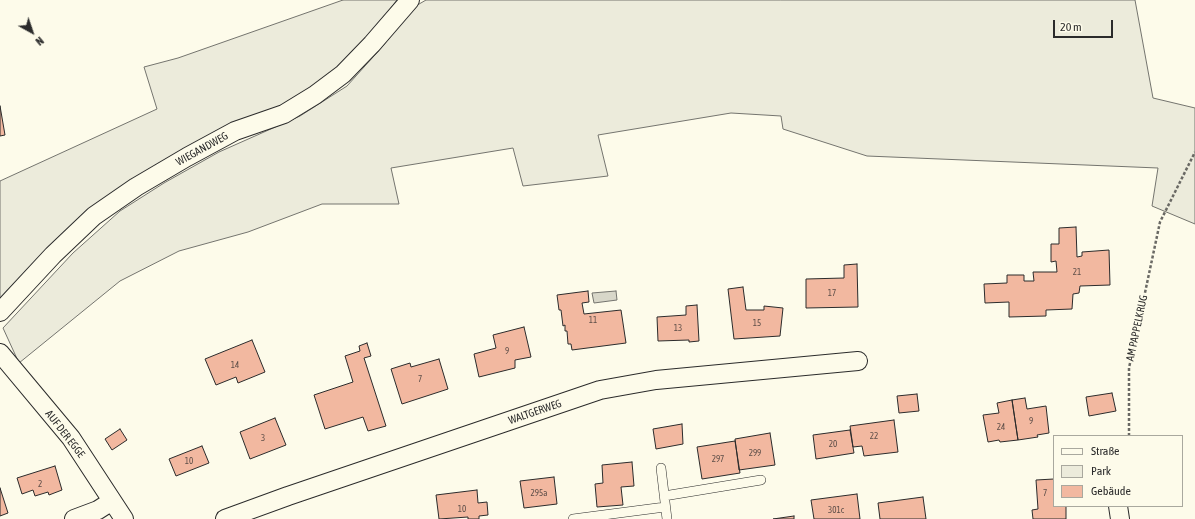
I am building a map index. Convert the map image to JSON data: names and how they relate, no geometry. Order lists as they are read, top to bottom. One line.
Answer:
{"streets":{"street":["WIEGANDWEG","WALTGERWEG","AUF DER EGGE"],"path":["AM PAPPELKRUG"]},"house_numbers":["21","17","11","15","13","9","14","7","9","24","22","3","20","299","297","10","2","295a","7","10","301c"],"legend":["Straße","Park","Gebäude"],"scale_bar":"20 m","north":"bottom right"}
